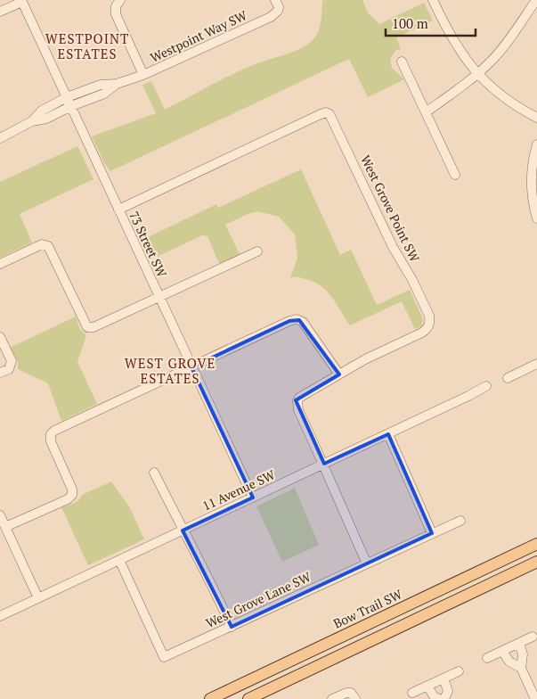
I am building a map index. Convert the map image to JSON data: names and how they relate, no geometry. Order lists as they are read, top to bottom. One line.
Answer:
{"streets":{"main road":["Bow Trail SW"],"street":["Westpoint Way SW","West Grove Point SW","73 Street SW","11 Avenue SW","West Grove Lane SW"]},"crossings":[["Westpoint Way SW","73 Street SW"],["West Grove Point SW","73 Street SW"],["West Grove Point SW","11 Avenue SW"],["73 Street SW","11 Avenue SW"],["11 Avenue SW","West Grove Lane SW"]],"districts":["WESTPOINT ESTATES","WEST GROVE ESTATES"],"scale_bar":"100 m"}
